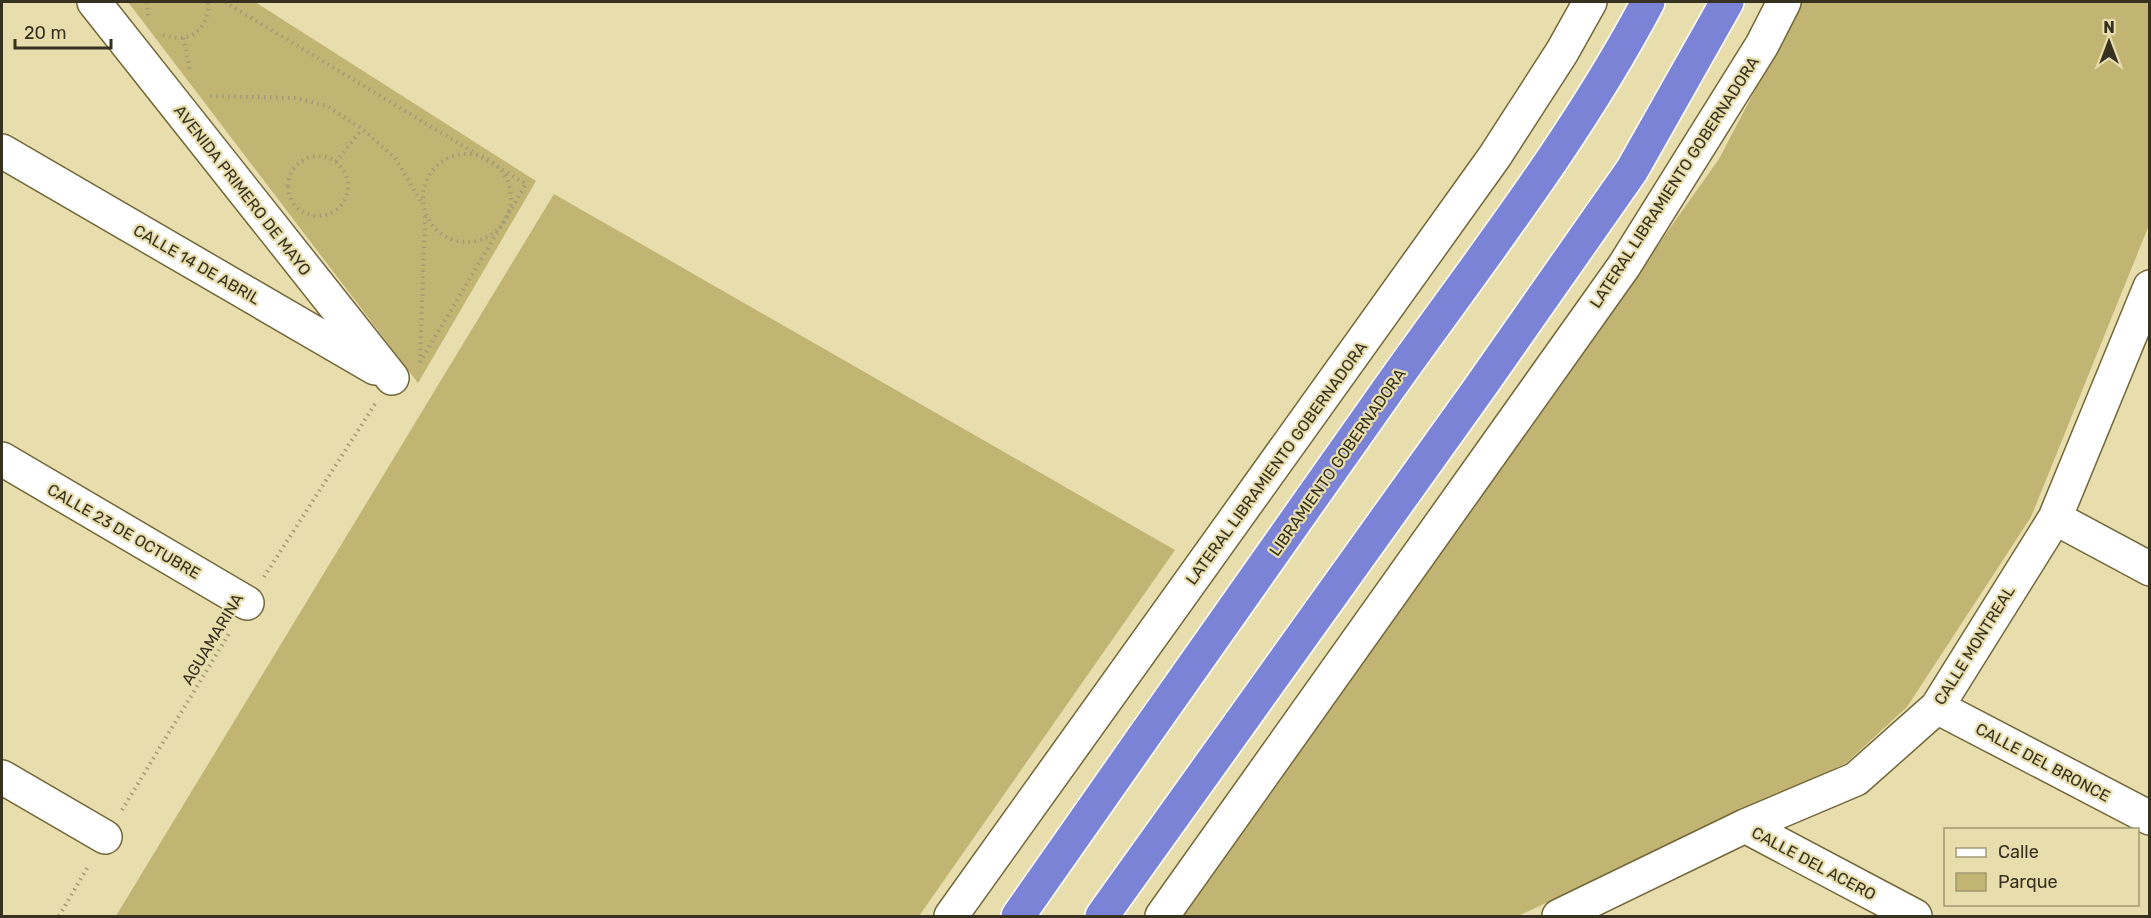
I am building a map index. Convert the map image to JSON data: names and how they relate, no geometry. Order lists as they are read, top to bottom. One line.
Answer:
{"streets":{"highway":["LIBRAMIENTO GOBERNADORA"],"street":["LATERAL LIBRAMIENTO GOBERNADORA","AVENIDA PRIMERO DE MAYO","CALLE 14 DE ABRIL","CALLE 23 DE OCTUBRE","CALLE MONTREAL","CALLE DEL BRONCE","CALLE DEL ACERO"],"path":["AGUAMARINA"]},"crossings":[["AVENIDA PRIMERO DE MAYO","CALLE 14 DE ABRIL"],["AVENIDA PRIMERO DE MAYO","AGUAMARINA"],["CALLE 14 DE ABRIL","AGUAMARINA"],["CALLE 23 DE OCTUBRE","AGUAMARINA"],["CALLE MONTREAL","CALLE DEL BRONCE"],["CALLE MONTREAL","CALLE DEL ACERO"]],"legend":["Calle","Parque"],"scale_bar":"20 m","north":"top"}
